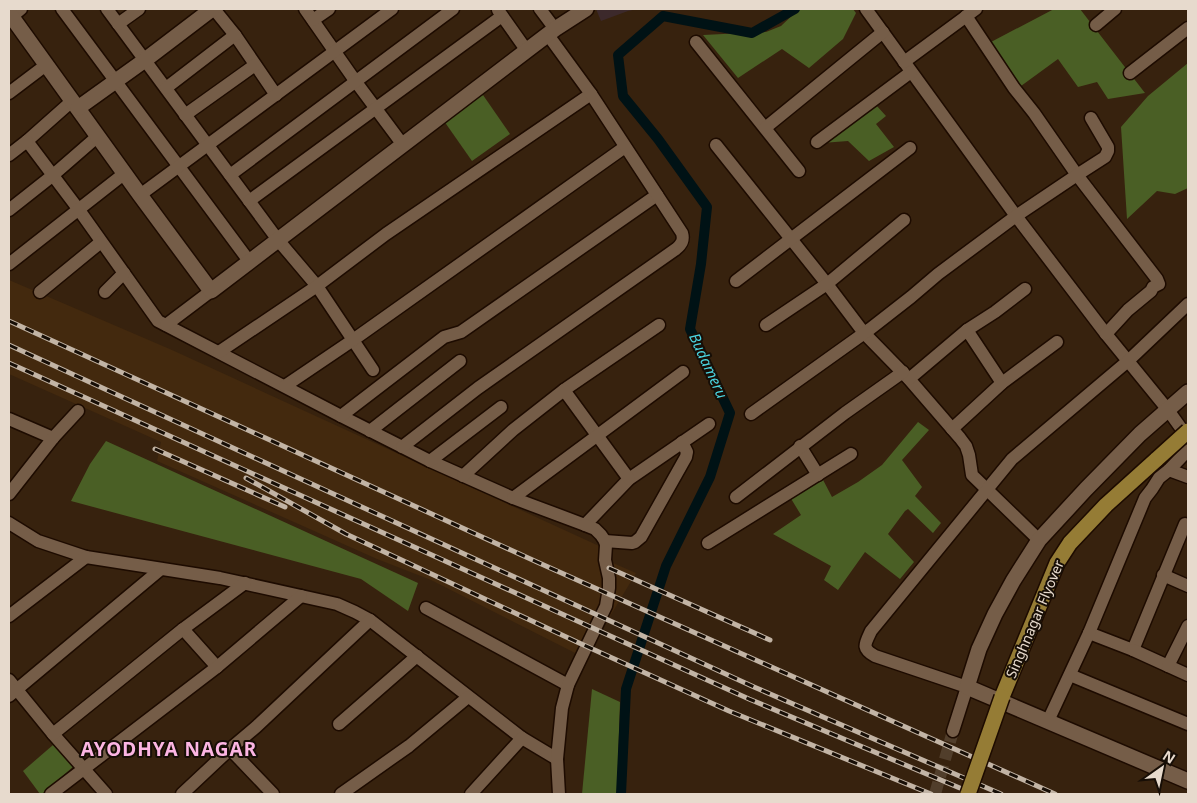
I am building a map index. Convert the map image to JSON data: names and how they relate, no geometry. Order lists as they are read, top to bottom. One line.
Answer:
{"streets":{"main road":["Singhnagar Flyover"]},"districts":["AYODHYA NAGAR"],"water":["Budameru"],"north":"top right"}
